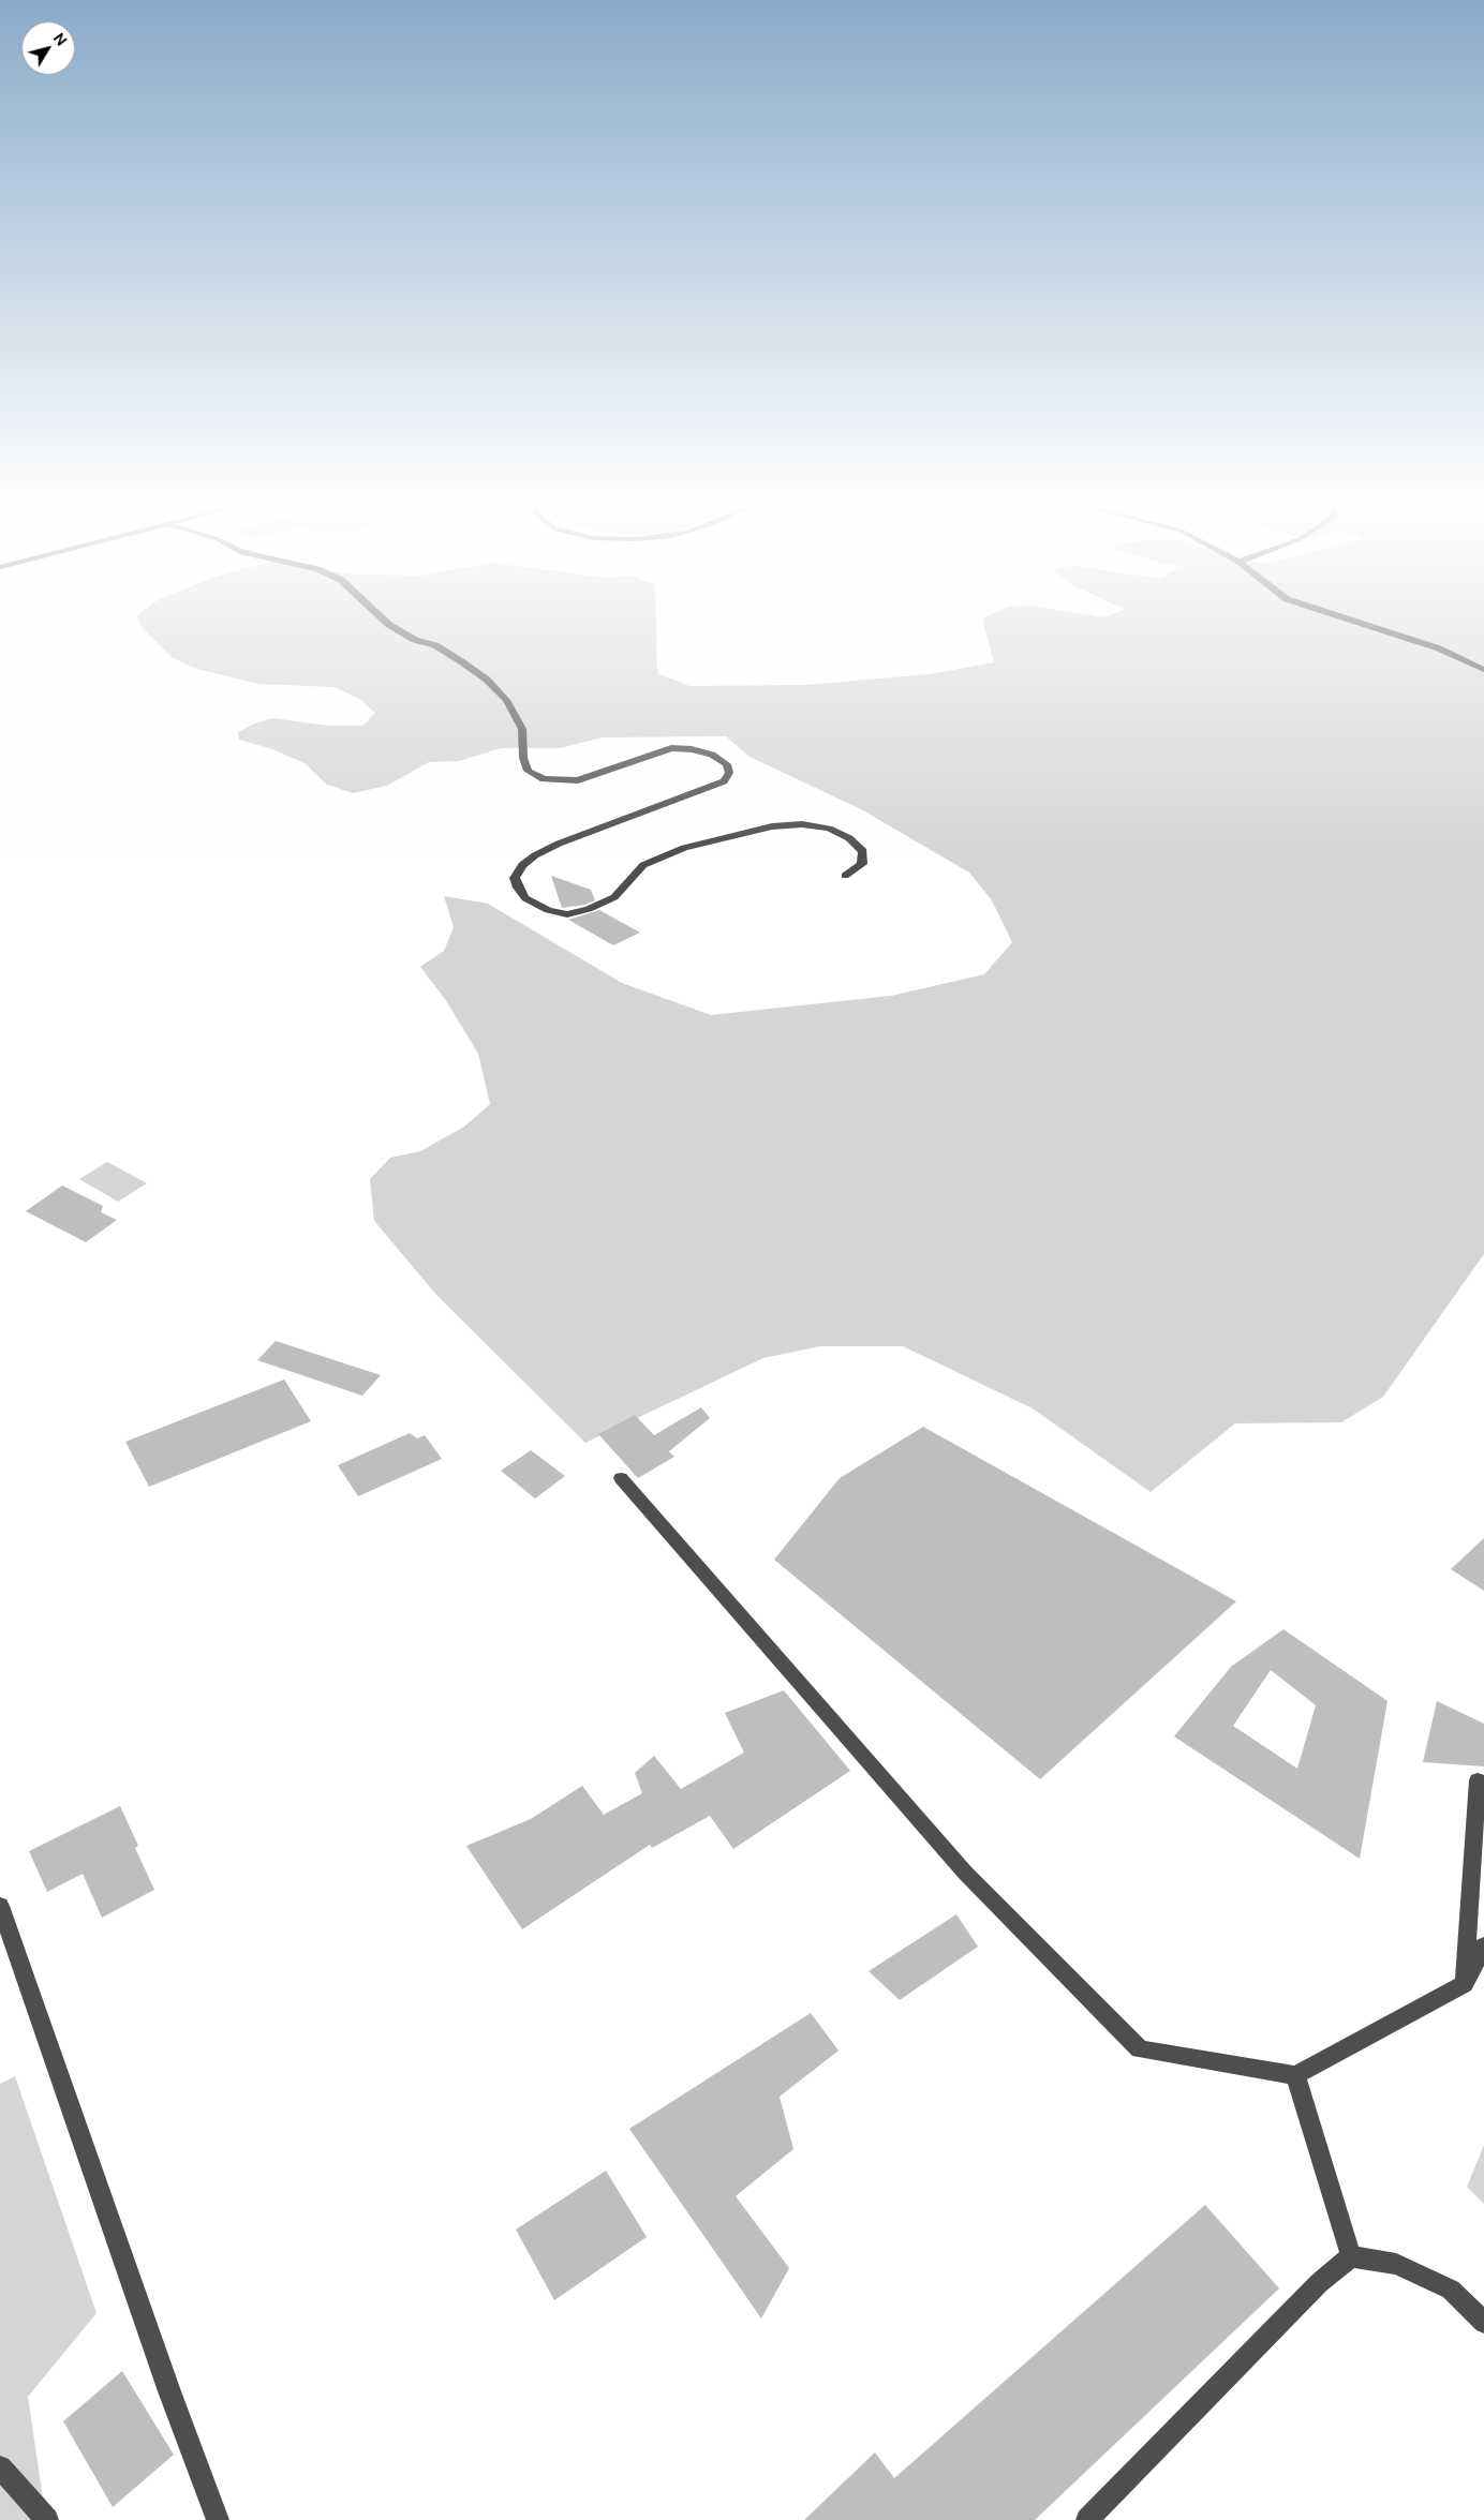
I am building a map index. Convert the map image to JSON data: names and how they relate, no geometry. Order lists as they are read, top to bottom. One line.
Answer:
{"north":"top right"}
